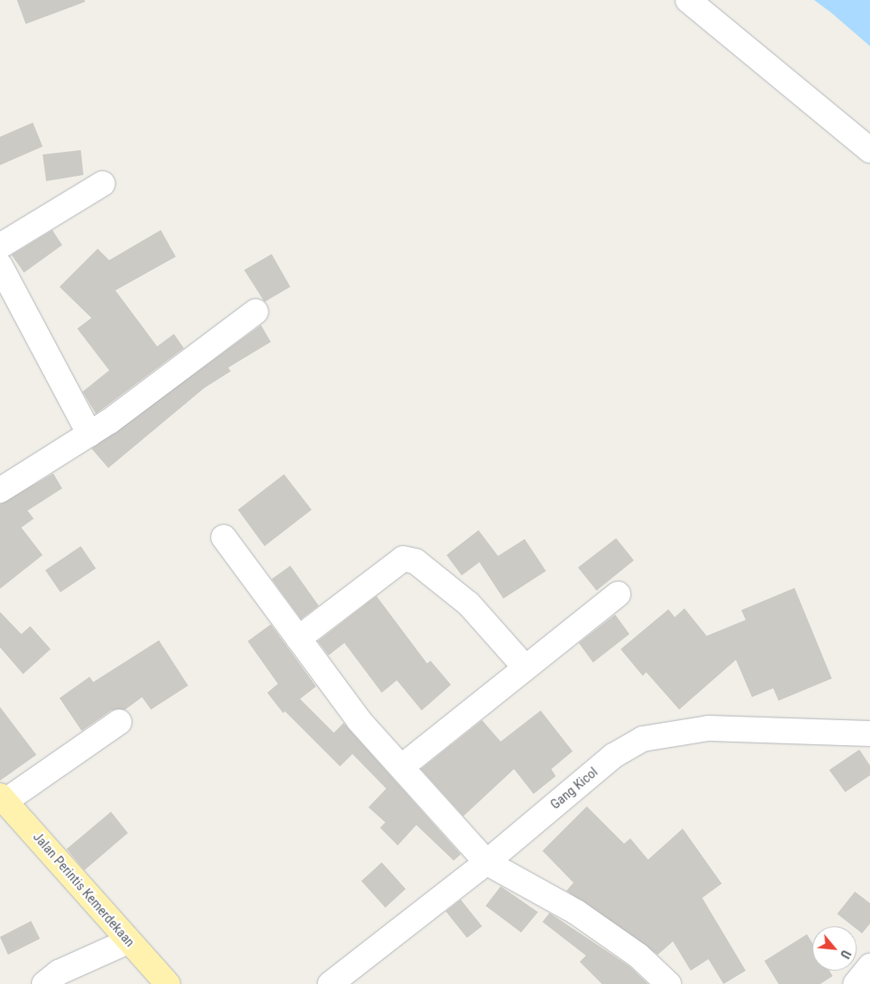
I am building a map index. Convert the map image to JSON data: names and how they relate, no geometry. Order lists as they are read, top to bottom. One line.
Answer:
{"streets":{"main road":["Jalan Perintis Kemerdekaan"],"street":["Gang Kicol"]},"north":"bottom right"}
